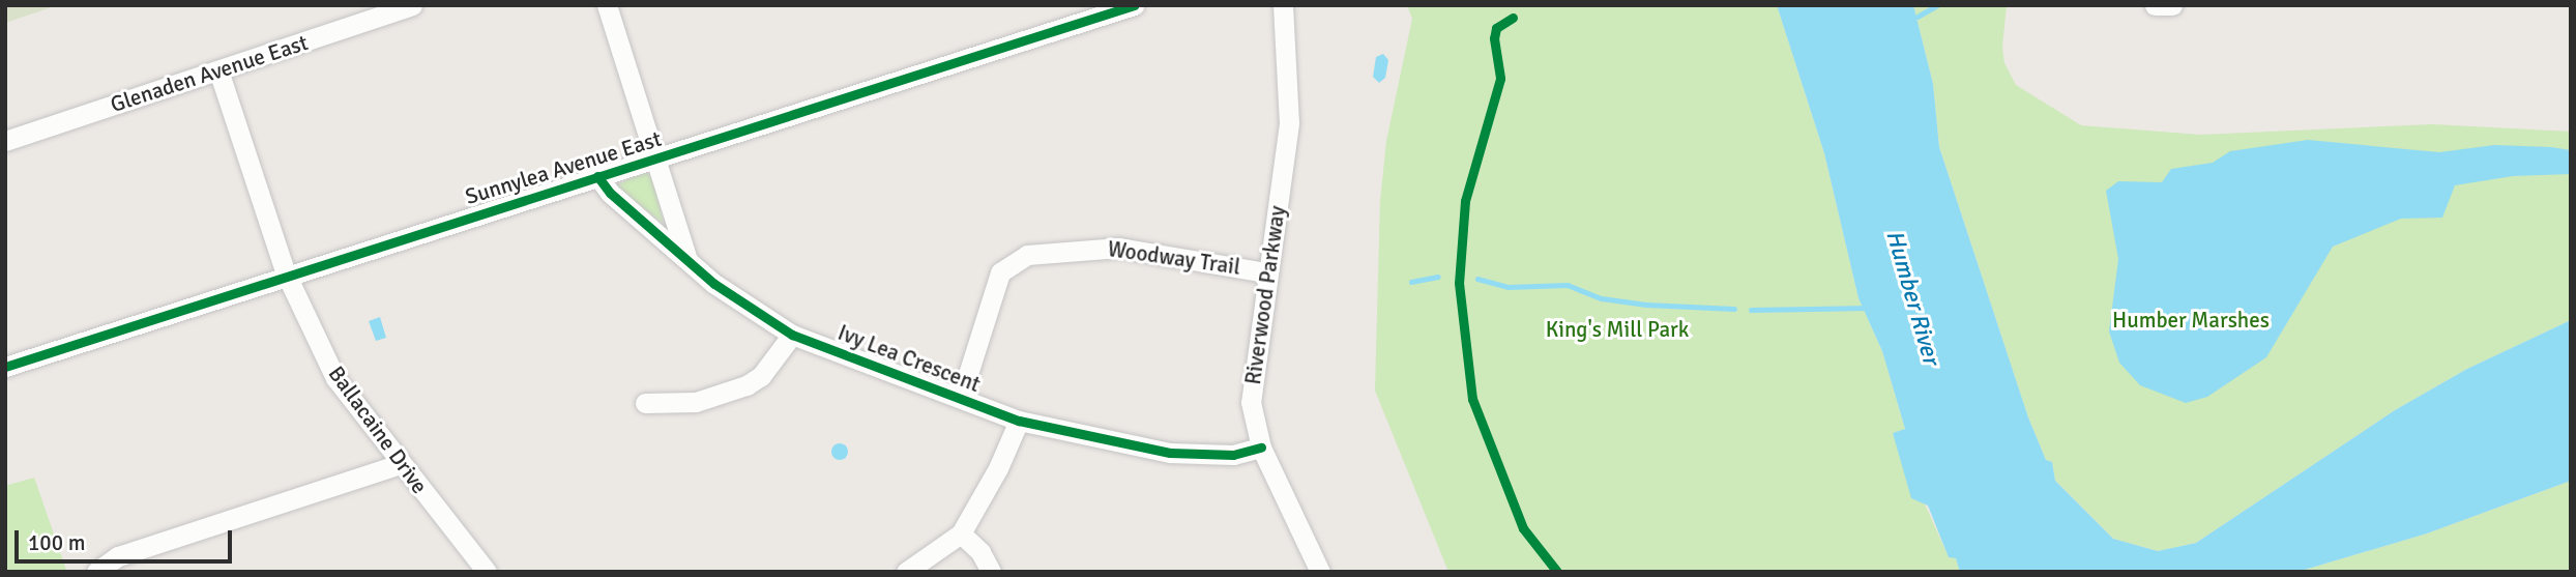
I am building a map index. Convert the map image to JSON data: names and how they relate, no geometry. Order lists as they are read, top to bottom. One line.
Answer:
{"streets":{"street":["Glenaden Avenue East","Sunnylea Avenue East","Woodway Trail","Riverwood Parkway","Ivy Lea Crescent","Ballacaine Drive"]},"crossings":[["Glenaden Avenue East","Ballacaine Drive"],["Sunnylea Avenue East","Ivy Lea Crescent"],["Sunnylea Avenue East","Ballacaine Drive"],["Woodway Trail","Riverwood Parkway"],["Woodway Trail","Ivy Lea Crescent"],["Riverwood Parkway","Ivy Lea Crescent"]],"water":["Humber River"],"parks":["Humber Marshes","King's Mill Park"],"scale_bar":"100 m"}
